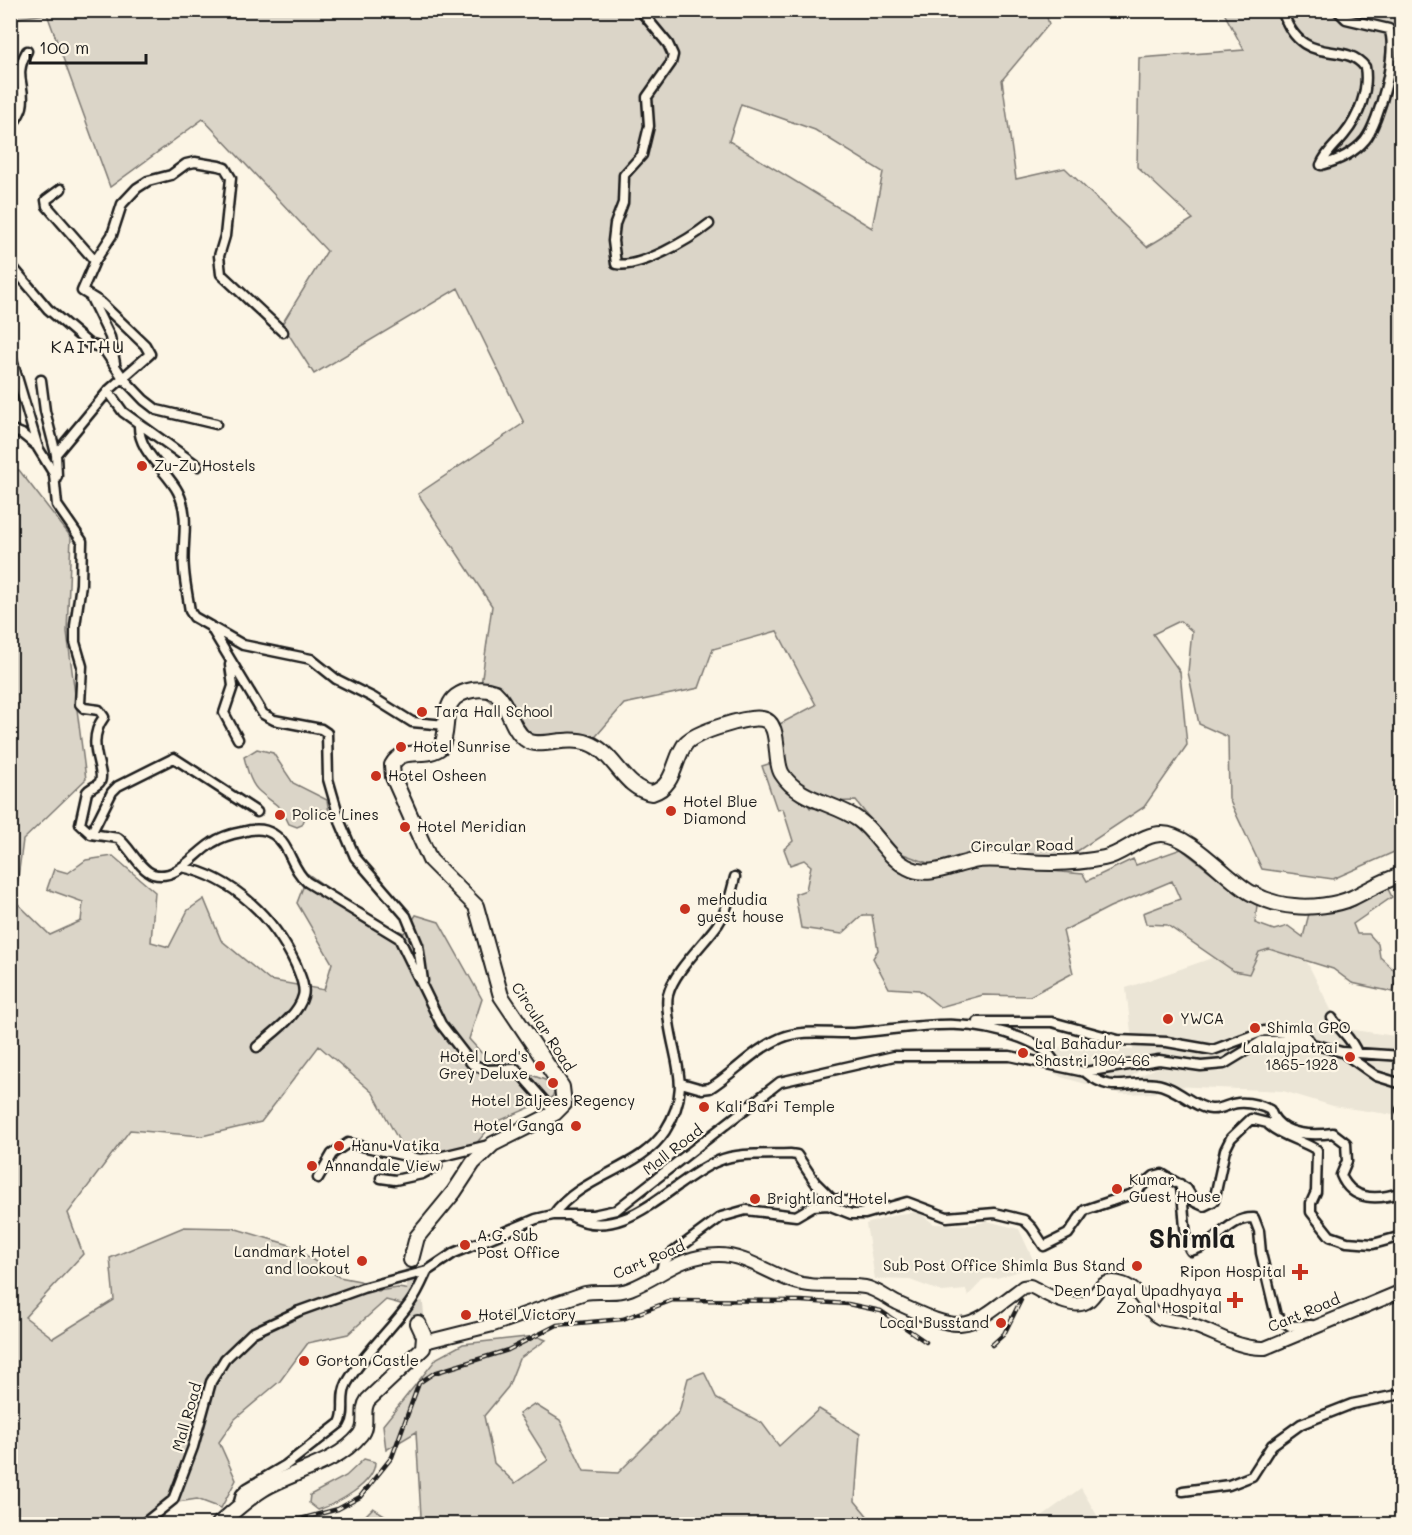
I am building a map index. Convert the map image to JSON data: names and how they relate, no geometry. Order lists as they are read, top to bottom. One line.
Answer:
{"streets":{"main road":["Circular Road","Cart Road"],"street":["Mall Road"]},"districts":["KAITHU","Shimla"],"places":{"other":["Zu-Zu Hostels","Tara Hall School","Hotel Sunrise","Hotel Osheen","Hotel Blue Diamond","Police Lines","Hotel Meridian","mehdudia guest house","YWCA","Shimla GPO","Lal Bahadur Shastri 1904-66","Lalalajpatrai 1865-1928","Hotel Lord's Grey Deluxe","Hotel Baljees Regency","Kali Bari Temple","Hotel Ganga","Hanu Vatika","Annandale View","Kumar Guest House","Brightland Hotel","A.G. Sub Post Office","Landmark Hotel and lookout","Sub Post Office Shimla Bus Stand","Hotel Victory","Local Busstand","Gorton Castle"],"health":["Ripon Hospital","Deen Dayal Upadhyaya Zonal Hospital"]},"scale_bar":"100 m"}
